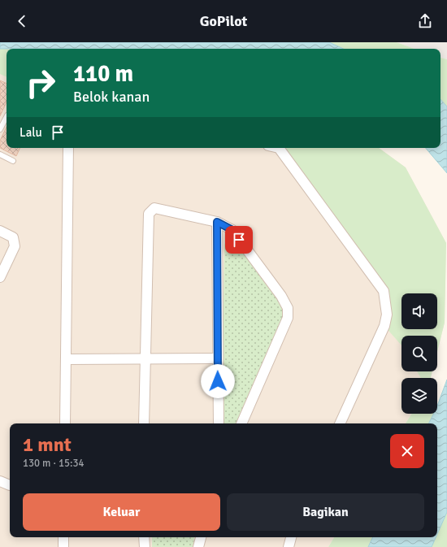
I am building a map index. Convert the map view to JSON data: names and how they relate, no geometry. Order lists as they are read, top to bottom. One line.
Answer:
{"page":{"header":"GoPilot","turn":["110 m","Belok kanan"],"then":"Lalu","heading":["1 mnt","130 m · 15:34"],"buttons":["Keluar","Bagikan"]}}
